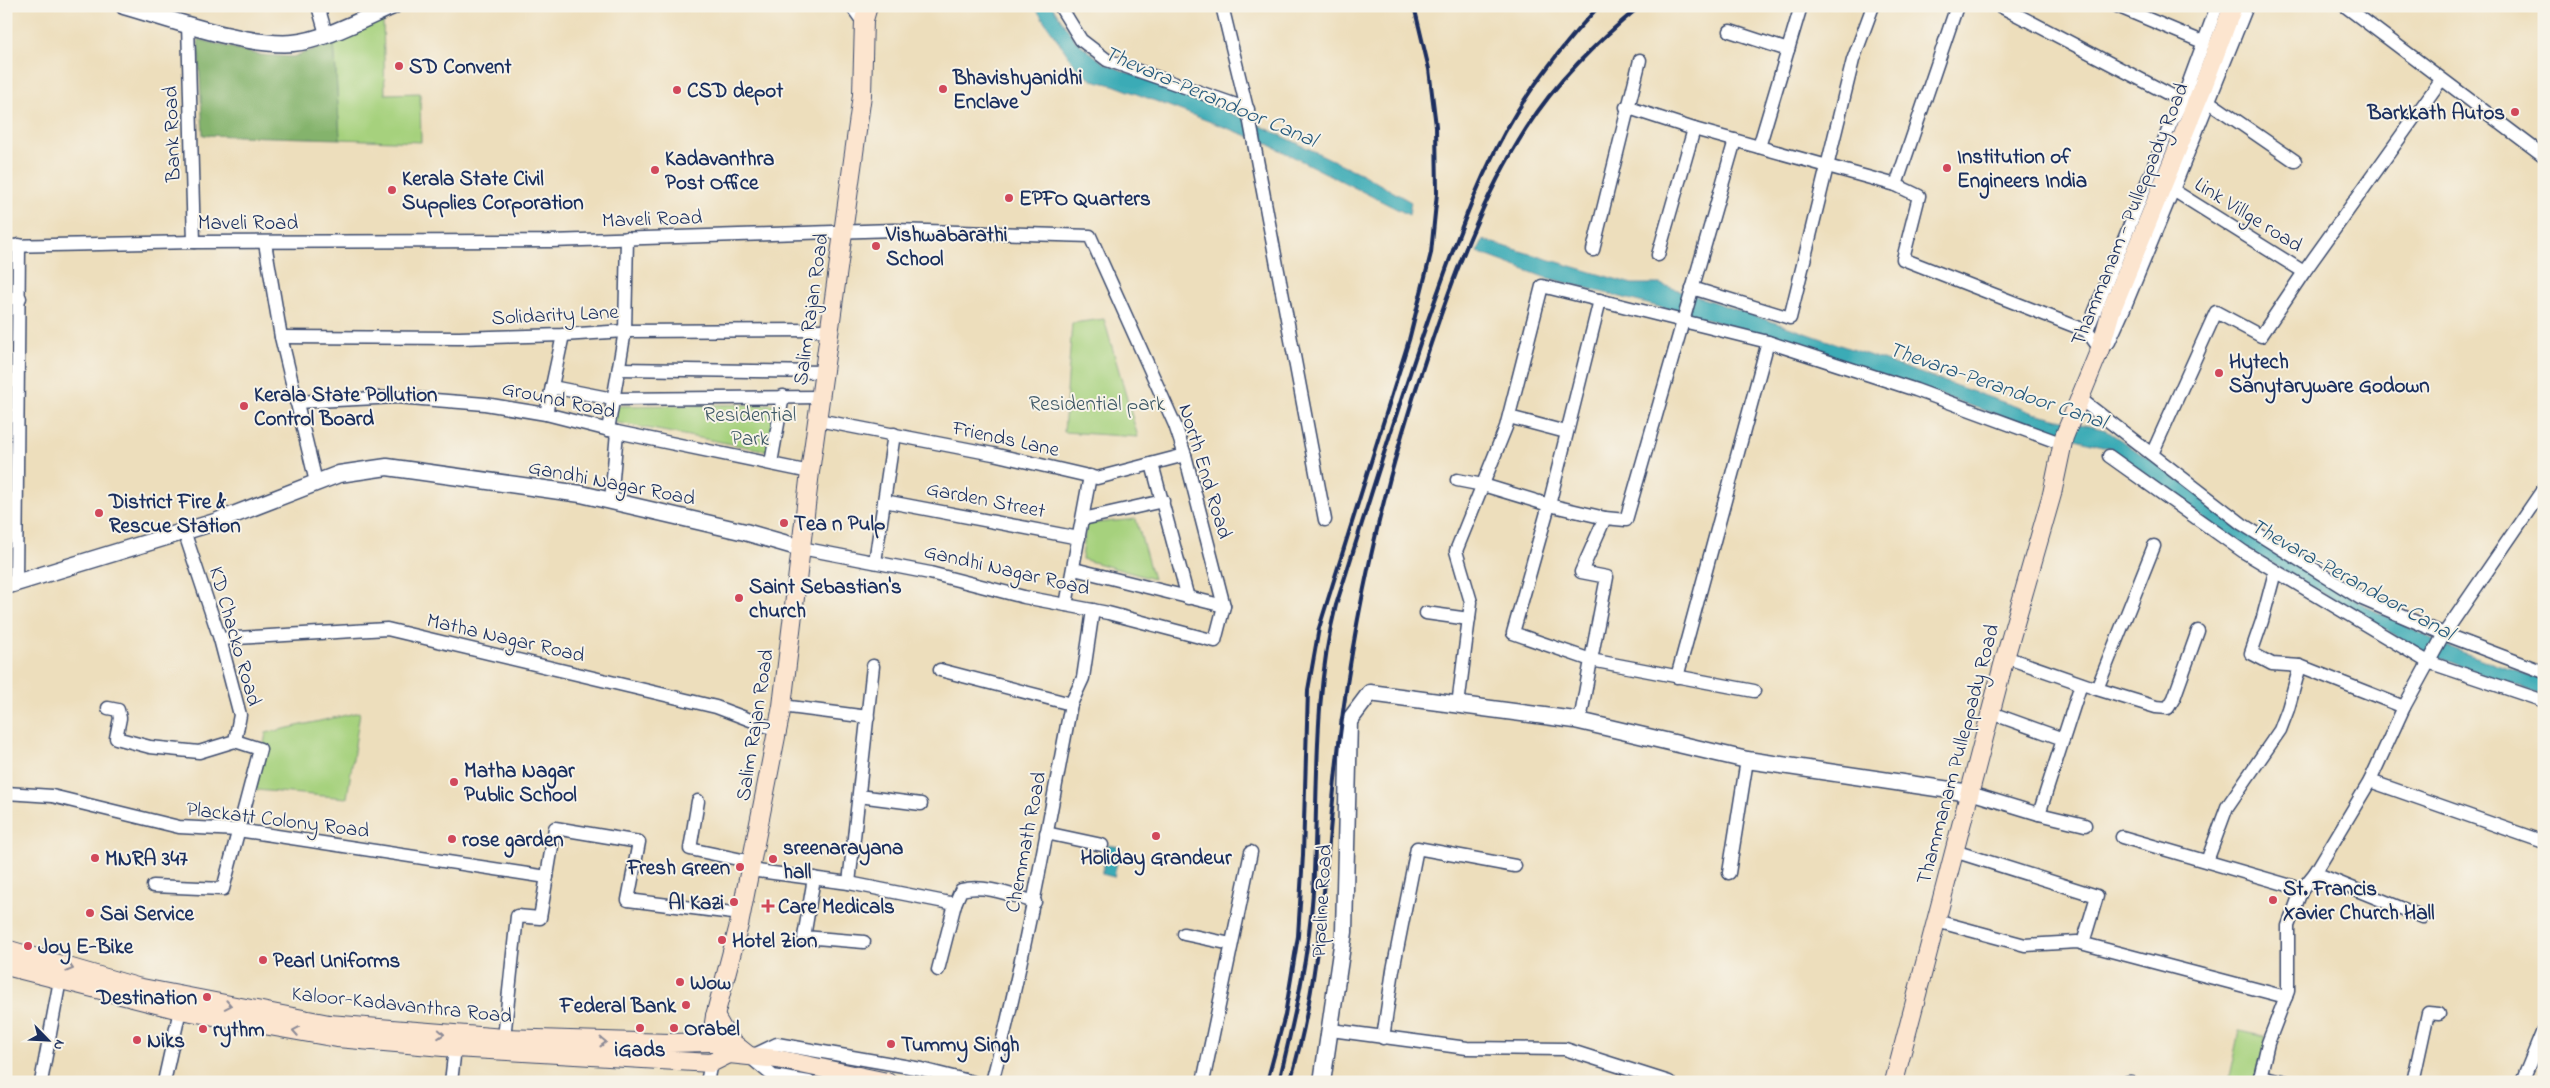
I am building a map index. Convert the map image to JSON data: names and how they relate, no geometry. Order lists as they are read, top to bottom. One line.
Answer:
{"streets":{"main road":["Thammanam - Pulleppady Road","Salim Rajan Road","Thammanam Pulleppady Road","Kaloor-Kadavanthra Road"],"street":["Bank Road","Link Villge road","Maveli Road","Solidarity Lane","Ground Road","Friends Lane","North End Road","Gandhi Nagar Road","Garden Street","KD Chacko Road","Matha Nagar Road","Plackatt Colony Road","Chemmath Road","Pipeline Road"]},"crossings":[["Bank Road","Maveli Road"],["Thammanam - Pulleppady Road","Link Villge road"],["Thammanam - Pulleppady Road","Thammanam Pulleppady Road"],["Maveli Road","Salim Rajan Road"],["Maveli Road","North End Road"],["Salim Rajan Road","Solidarity Lane"],["Salim Rajan Road","Ground Road"],["Salim Rajan Road","Friends Lane"],["Salim Rajan Road","Gandhi Nagar Road"],["Salim Rajan Road","Matha Nagar Road"],["Salim Rajan Road","Kaloor-Kadavanthra Road"],["Friends Lane","North End Road"],["North End Road","Gandhi Nagar Road"],["Gandhi Nagar Road","KD Chacko Road"],["Gandhi Nagar Road","Chemmath Road"],["KD Chacko Road","Matha Nagar Road"]],"water":["Thevara-Perandoor Canal"],"parks":["Residential park","Residential Park"],"places":{"other":["SD Convent","Bhavishyanidhi Enclave","CSD depot","Barkkath Autos","Institution of Engineers India","Kadavanthra Post Office","Kerala State Civil Supplies Corporation","EPFO Quarters","Vishwabarathi School","Hytech Sanytaryware Godown","Kerala State Pollution Control Board","District Fire & Rescue Station","Tea n Pulp","Saint Sebastian's church","Matha Nagar Public School","Holiday Grandeur","rose garden","MNRA 347","sreenarayana hall","Fresh Green","St. Francis Xavier Church Hall","Al Kazi","Sai Service","Hotel Zion","Joy E-Bike","Pearl Uniforms","Wow","Destination","Federal Bank","iGads","Orabel","rythm","Niks","Tummy Singh"],"health":["Care Medicals"]},"north":"bottom right"}
